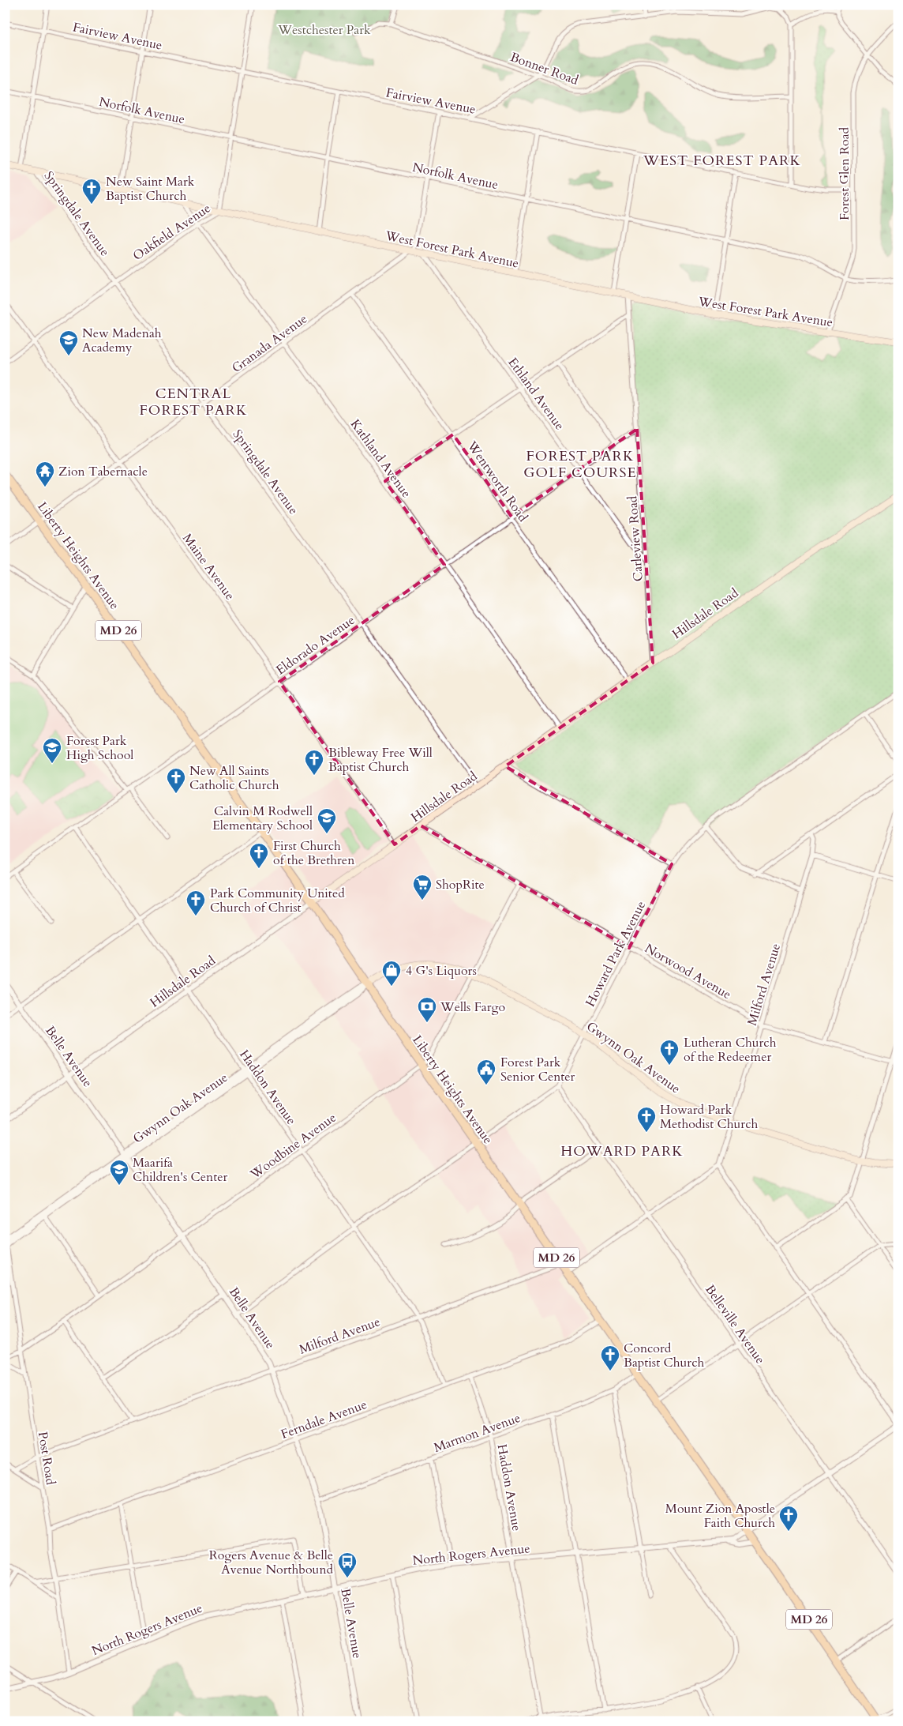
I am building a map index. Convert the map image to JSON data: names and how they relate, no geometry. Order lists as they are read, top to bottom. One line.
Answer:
{"streets":{"main road":["West Forest Park Avenue","Liberty Heights Avenue","Hillsdale Road","MD 26","Gwynn Oak Avenue"],"street":["Fairview Avenue","Bonner Road","Norfolk Avenue","Forest Glen Road","Springdale Avenue","Oakfield Avenue","Granada Avenue","Ethland Avenue","Kathland Avenue","Wentworth Road","Carleview Road","Maine Avenue","Eldorado Avenue","Howard Park Avenue","Norwood Avenue","Milford Avenue","Belle Avenue","Haddon Avenue","Woodbine Avenue","Belleville Avenue","Ferndale Avenue","Marmon Avenue","Post Road","North Rogers Avenue"]},"crossings":[["Fairview Avenue","Forest Glen Road"],["Fairview Avenue","Oakfield Avenue"],["Norfolk Avenue","Forest Glen Road"],["Norfolk Avenue","Oakfield Avenue"],["Forest Glen Road","West Forest Park Avenue"],["Springdale Avenue","Oakfield Avenue"],["Springdale Avenue","West Forest Park Avenue"],["Springdale Avenue","Granada Avenue"],["Springdale Avenue","Hillsdale Road"],["Springdale Avenue","Eldorado Avenue"],["Oakfield Avenue","West Forest Park Avenue"],["Oakfield Avenue","Kathland Avenue"],["Oakfield Avenue","Maine Avenue"],["West Forest Park Avenue","Granada Avenue"],["West Forest Park Avenue","Ethland Avenue"],["West Forest Park Avenue","Kathland Avenue"],["West Forest Park Avenue","Carleview Road"],["Granada Avenue","Kathland Avenue"],["Granada Avenue","Wentworth Road"],["Granada Avenue","Liberty Heights Avenue"],["Granada Avenue","Maine Avenue"],["Ethland Avenue","Carleview Road"],["Ethland Avenue","Eldorado Avenue"],["Kathland Avenue","Hillsdale Road"],["Kathland Avenue","Eldorado Avenue"],["Wentworth Road","Hillsdale Road"],["Wentworth Road","Eldorado Avenue"],["Carleview Road","Hillsdale Road"],["Carleview Road","Eldorado Avenue"],["Liberty Heights Avenue","Hillsdale Road"],["Liberty Heights Avenue","Eldorado Avenue"],["Liberty Heights Avenue","Howard Park Avenue"],["Liberty Heights Avenue","Milford Avenue"],["Liberty Heights Avenue","Gwynn Oak Avenue"],["Liberty Heights Avenue","Woodbine Avenue"],["Liberty Heights Avenue","Ferndale Avenue"],["Liberty Heights Avenue","Marmon Avenue"],["Liberty Heights Avenue","North Rogers Avenue"],["Maine Avenue","Hillsdale Road"],["Maine Avenue","Eldorado Avenue"],["Hillsdale Road","Norwood Avenue"],["Hillsdale Road","Belle Avenue"],["Hillsdale Road","Haddon Avenue"],["Eldorado Avenue","Haddon Avenue"],["Howard Park Avenue","Norwood Avenue"],["Howard Park Avenue","Belle Avenue"],["Howard Park Avenue","Gwynn Oak Avenue"],["Howard Park Avenue","Haddon Avenue"],["Howard Park Avenue","Belleville Avenue"],["Norwood Avenue","Milford Avenue"],["Norwood Avenue","Woodbine Avenue"],["Milford Avenue","Belle Avenue"],["Milford Avenue","Gwynn Oak Avenue"],["Milford Avenue","Haddon Avenue"],["Milford Avenue","Post Road"],["Belle Avenue","Gwynn Oak Avenue"],["Belle Avenue","Woodbine Avenue"],["Belle Avenue","Ferndale Avenue"],["Belle Avenue","Marmon Avenue"],["Belle Avenue","North Rogers Avenue"],["Gwynn Oak Avenue","Haddon Avenue"],["Gwynn Oak Avenue","Woodbine Avenue"],["Gwynn Oak Avenue","Post Road"],["Haddon Avenue","Woodbine Avenue"],["Haddon Avenue","Ferndale Avenue"],["Haddon Avenue","Marmon Avenue"],["Haddon Avenue","North Rogers Avenue"],["Woodbine Avenue","Post Road"],["Belleville Avenue","North Rogers Avenue"],["Ferndale Avenue","Post Road"],["Post Road","North Rogers Avenue"]],"districts":["WEST FOREST PARK","CENTRAL FOREST PARK","FOREST PARK GOLF COURSE","HOWARD PARK"],"parks":["Westchester Park"],"places":{"church":["New Saint Mark Baptist Church","Bibleway Free Will Baptist Church","New All Saints Catholic Church","First Church of the Brethren","Park Community United Church of Christ","Lutheran Church of the Redeemer","Howard Park Methodist Church","Concord Baptist Church","Mount Zion Apostle Faith Church"],"school or university":["New Madenah Academy","Forest Park High School","Calvin M Rodwell Elementary School","Maarifa Children's Center"],"temple":["Zion Tabernacle"],"supermarket":["ShopRite"],"shop":["4 G's Liquors"],"bank":["Wells Fargo"],"public building":["Forest Park Senior Center"],"bus stop":["Rogers Avenue & Belle Avenue Northbound"]}}
